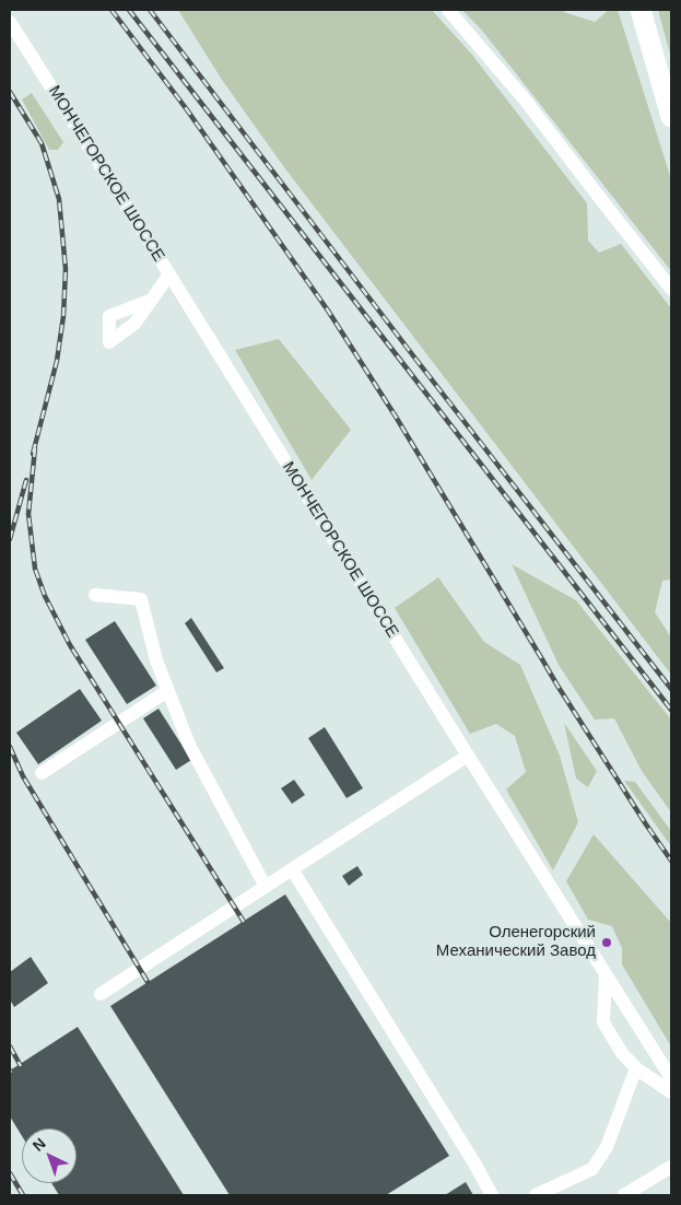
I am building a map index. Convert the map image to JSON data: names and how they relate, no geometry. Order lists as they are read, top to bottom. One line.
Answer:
{"streets":{"street":["МОНЧЕГОРСКОЕ ШОССЕ"]},"places":["Оленегорский Механический Завод"],"north":"top left"}
